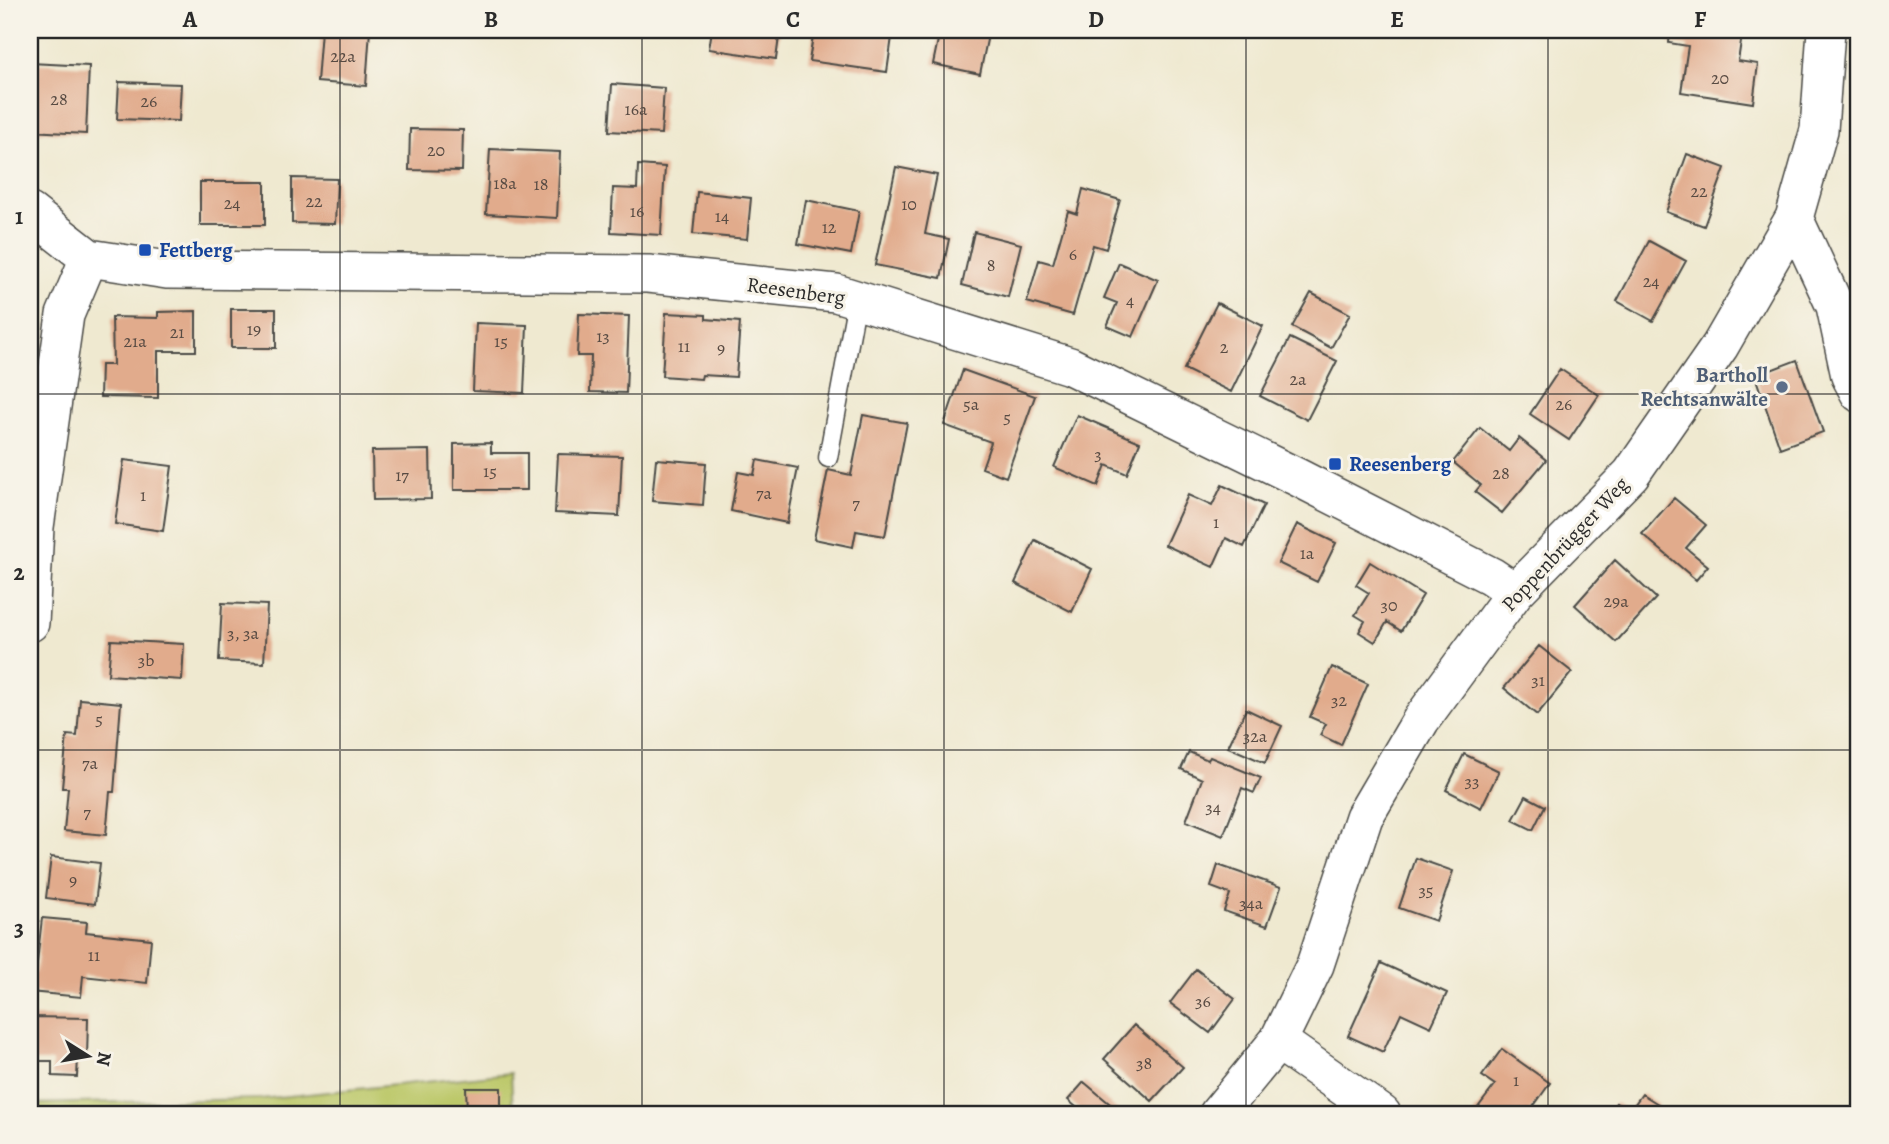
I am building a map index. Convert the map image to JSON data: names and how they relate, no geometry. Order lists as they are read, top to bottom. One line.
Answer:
{"streets":{"street":["Reesenberg","Poppenbrügger Weg"]},"crossings":[["Reesenberg","Poppenbrügger Weg"]],"places":{"transit":["Fettberg","Reesenberg"],"other":["Bartholl Rechtsanwälte"]},"house_numbers":["22a","20","28","26","16a","20","18a","18","22","22","24","10","16","14","12","6","8","24","4","19","21","13","21a","15","11","2","9","2a","5a","26","5","3","15","28","17","7a","1","7","1","1a","29a","30","3, 3a","3b","31","32","5","32a","7a","33","34","7","9","35","34a","11","36","38","1"],"north":"right","grid":{"columns":["A","B","C","D","E","F"],"rows":["1","2","3"]}}
